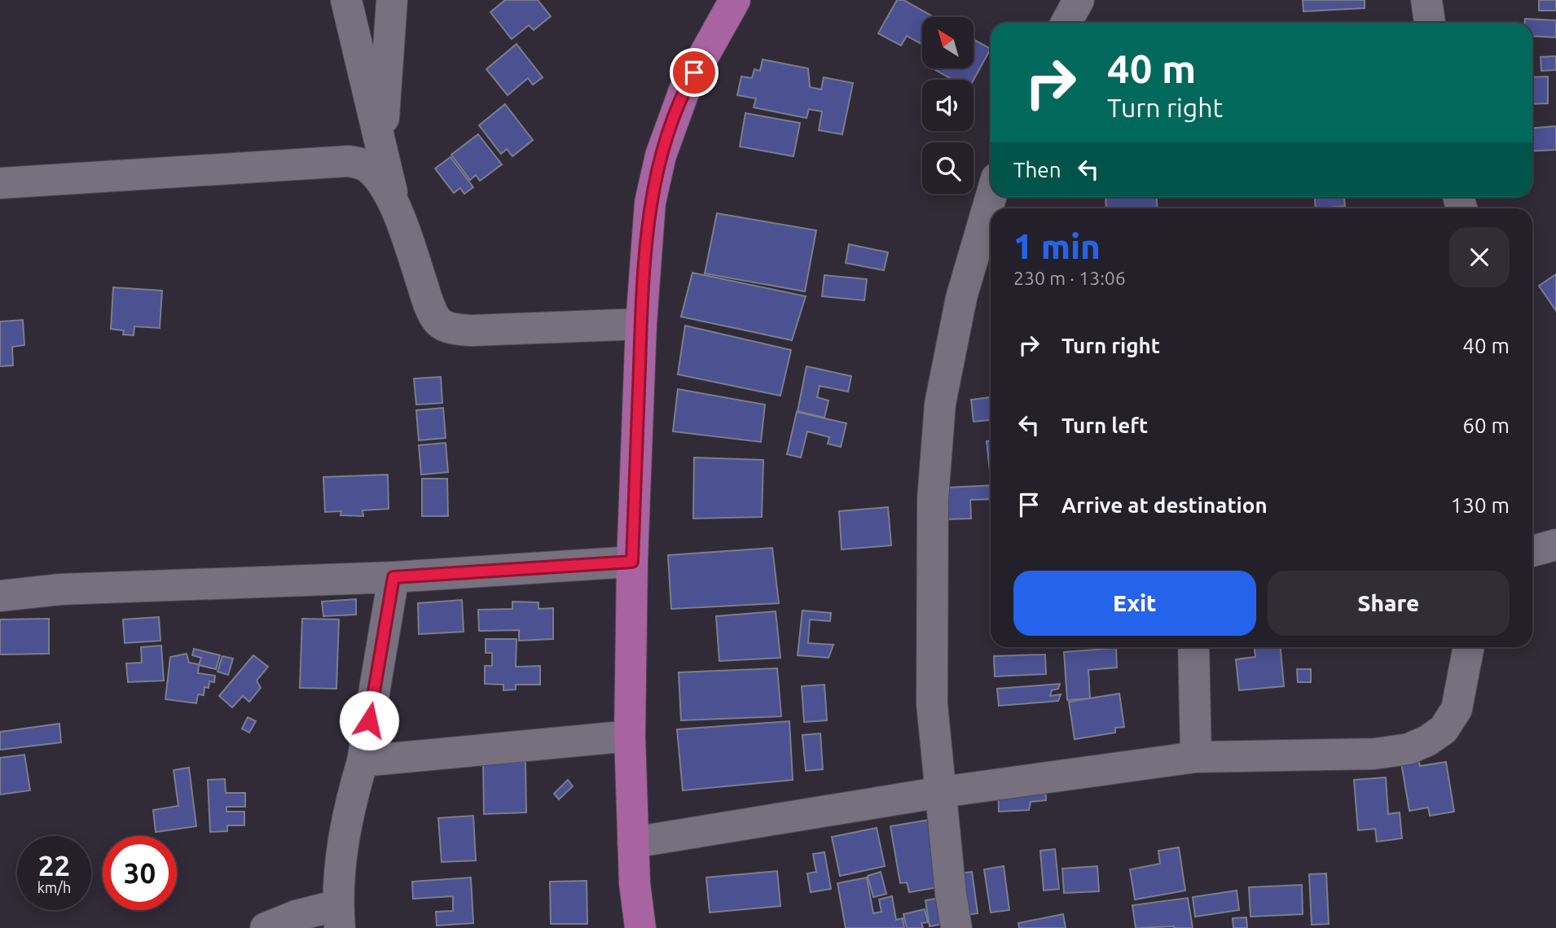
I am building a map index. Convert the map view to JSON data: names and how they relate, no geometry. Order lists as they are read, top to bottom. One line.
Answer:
{"north":"top left","page":{"turn":["40 m","Turn right"],"then":"Then","heading":["1 min","230 m · 13:06"],"list":[{"name":"Turn right","value":"40 m"},{"name":"Turn left","value":"60 m"},{"name":"Arrive at destination","value":"130 m"}],"buttons":["Exit","Share"],"speed":"22 km/h","limit":"30"}}
